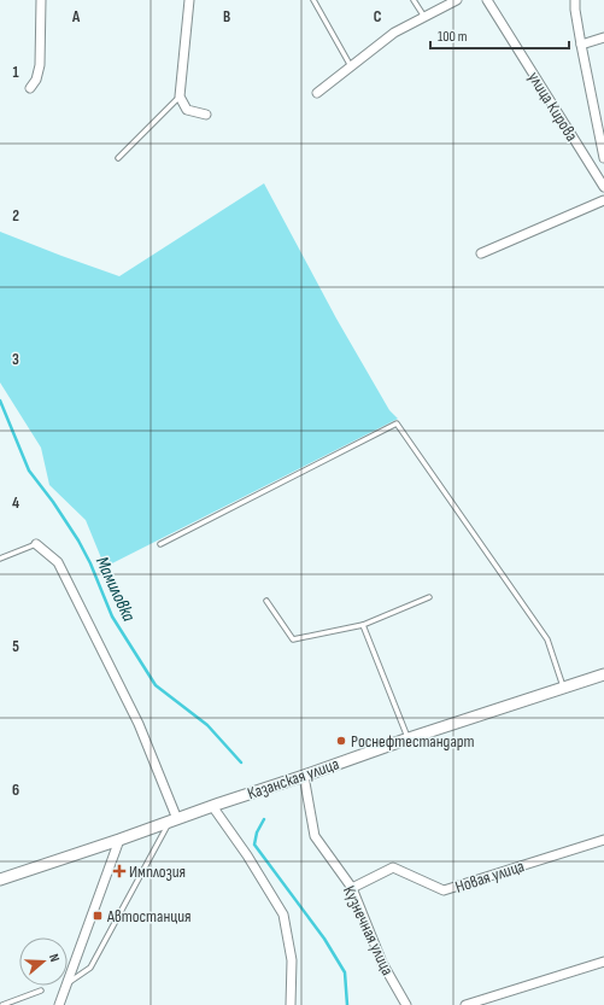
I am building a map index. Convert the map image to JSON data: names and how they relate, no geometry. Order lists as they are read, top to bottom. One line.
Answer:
{"streets":{"street":["улица Кирова","Казанская улица","Новая улица","Кузнечная улица"]},"crossings":[["Казанская улица","Кузнечная улица"],["Новая улица","Кузнечная улица"]],"water":["Мамиловка"],"places":{"other":["Роснефтестандарт"],"health":["Имплозия"],"transit":["Автостанция"]},"scale_bar":"100 m","north":"right","grid":{"columns":["A","B","C"],"rows":["1","2","3","4","5","6"]}}
